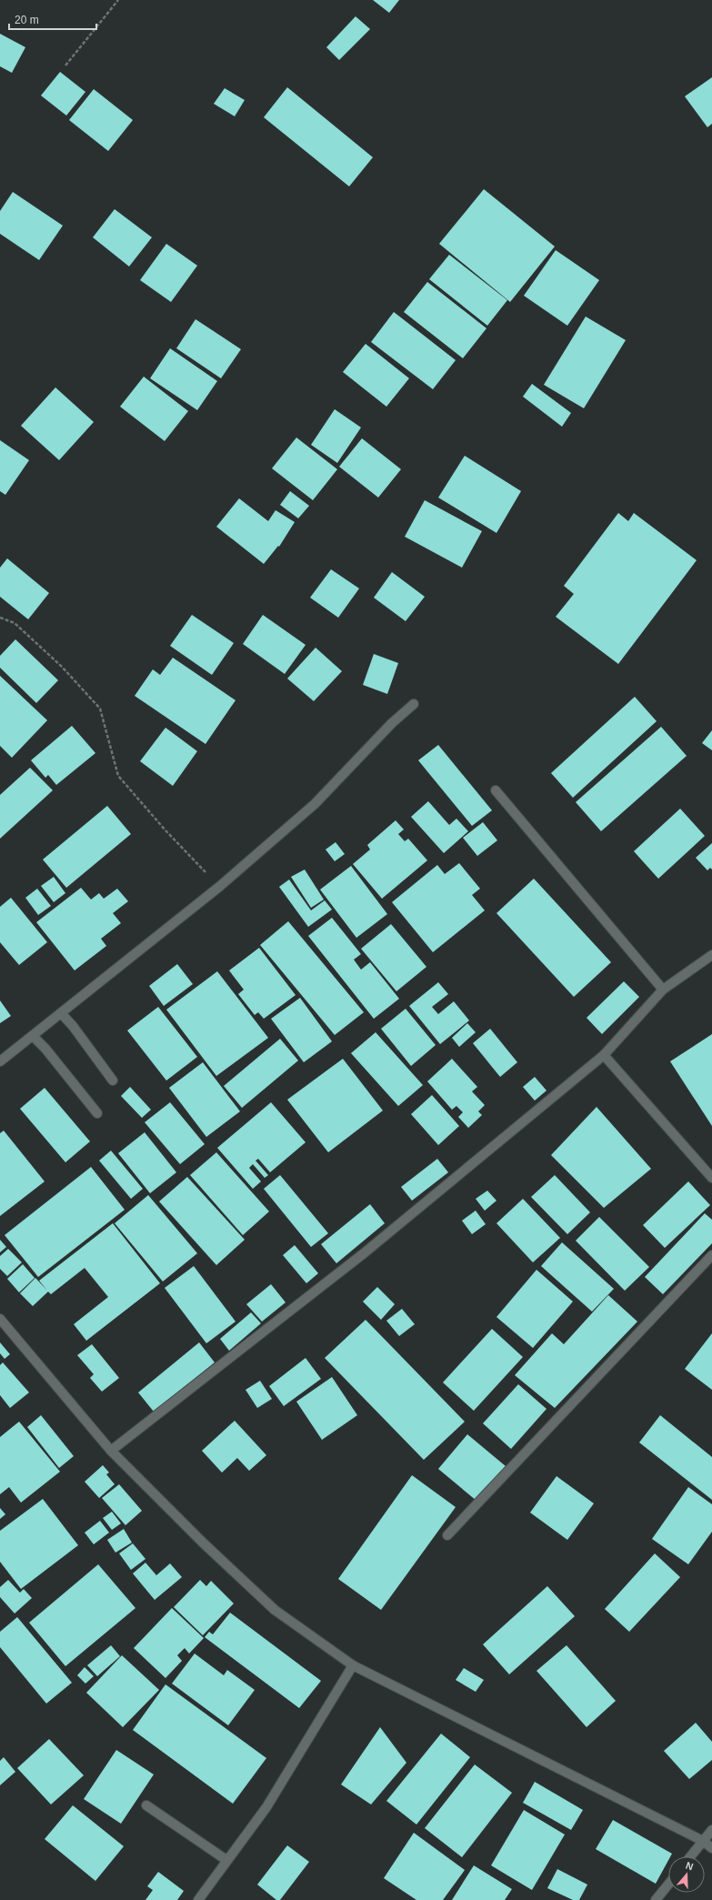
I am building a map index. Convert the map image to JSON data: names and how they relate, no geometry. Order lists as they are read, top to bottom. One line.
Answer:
{"scale_bar":"20 m","north":"top"}
